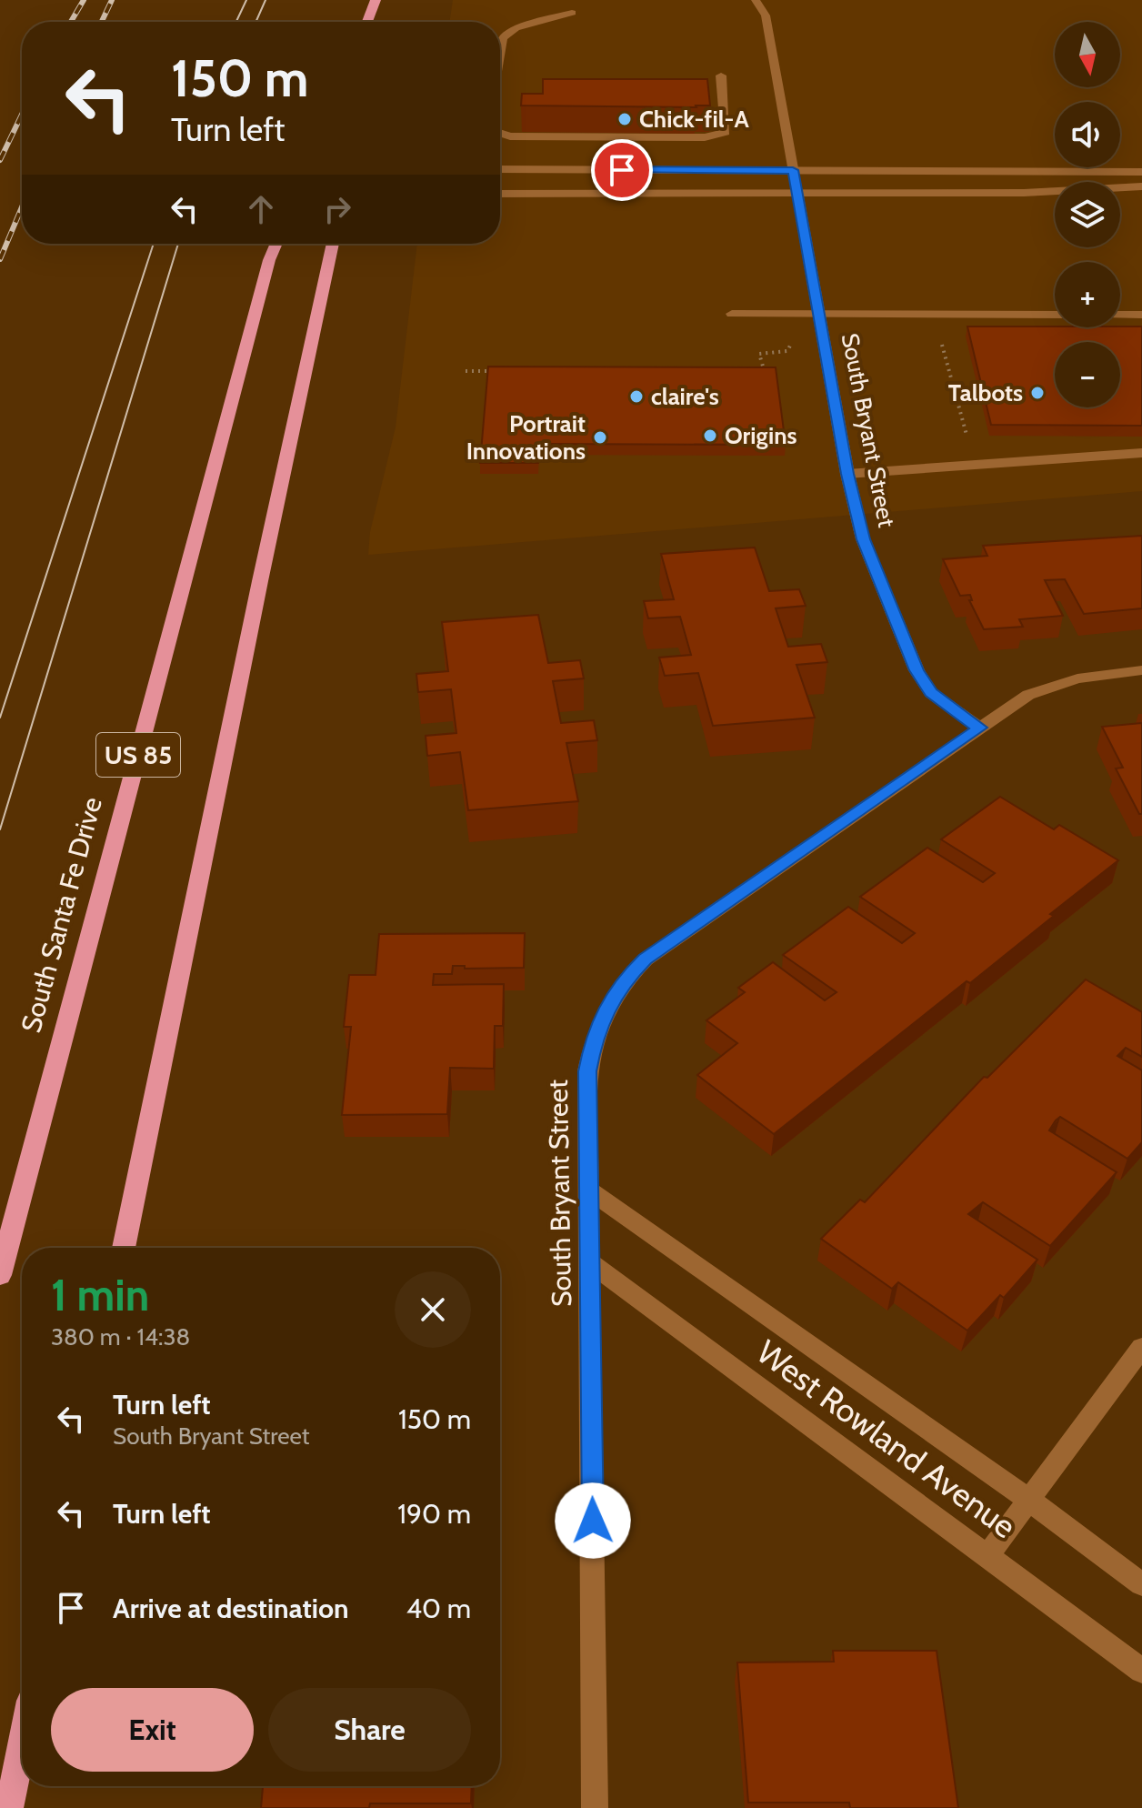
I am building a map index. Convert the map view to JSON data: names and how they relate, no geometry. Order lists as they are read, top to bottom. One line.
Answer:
{"streets":{"highway":["US 85","South Santa Fe Drive"],"street":["South Bryant Street","West Rowland Avenue"]},"crossings":[["South Bryant Street","West Rowland Avenue"]],"places":["Chick-fil-A","Talbots","claire's","Origins","Portrait Innovations"],"north":"bottom","page":{"map_buttons":["+","−"],"turn":["150 m","Turn left"],"heading":["1 min","380 m · 14:38"],"list":[{"name":"Turn left","note":"South Bryant Street","value":"150 m"},{"name":"Turn left","value":"190 m"},{"name":"Arrive at destination","value":"40 m"}],"buttons":["Exit","Share"]}}
